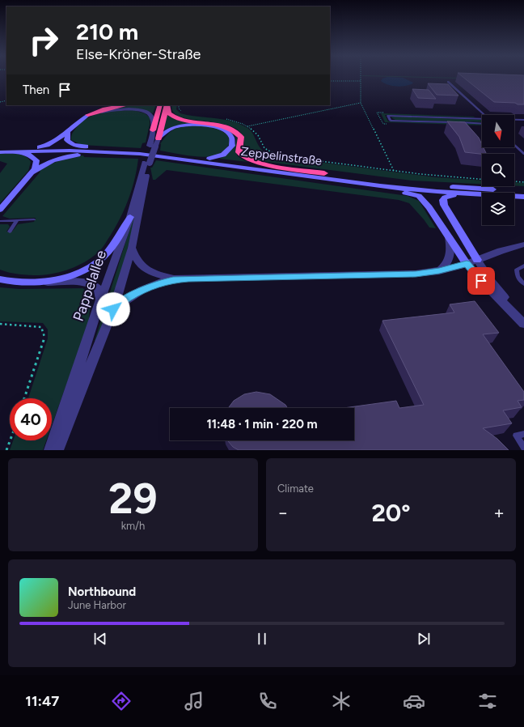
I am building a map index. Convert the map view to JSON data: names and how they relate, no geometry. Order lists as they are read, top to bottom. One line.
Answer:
{"streets":{"main road":["Zeppelinstraße"],"street":["Pappelallee"]},"north":"bottom","page":{"turn":["210 m","Else-Kröner-Straße"],"then":"Then","limit":"40","trip":"11:48 · 1 min · 220 m","tile":[["29","km/h"],"Climate"],"heat":["−","20°","+"],"song":["Northbound","June Harbor"],"tabs":"11:47"}}
